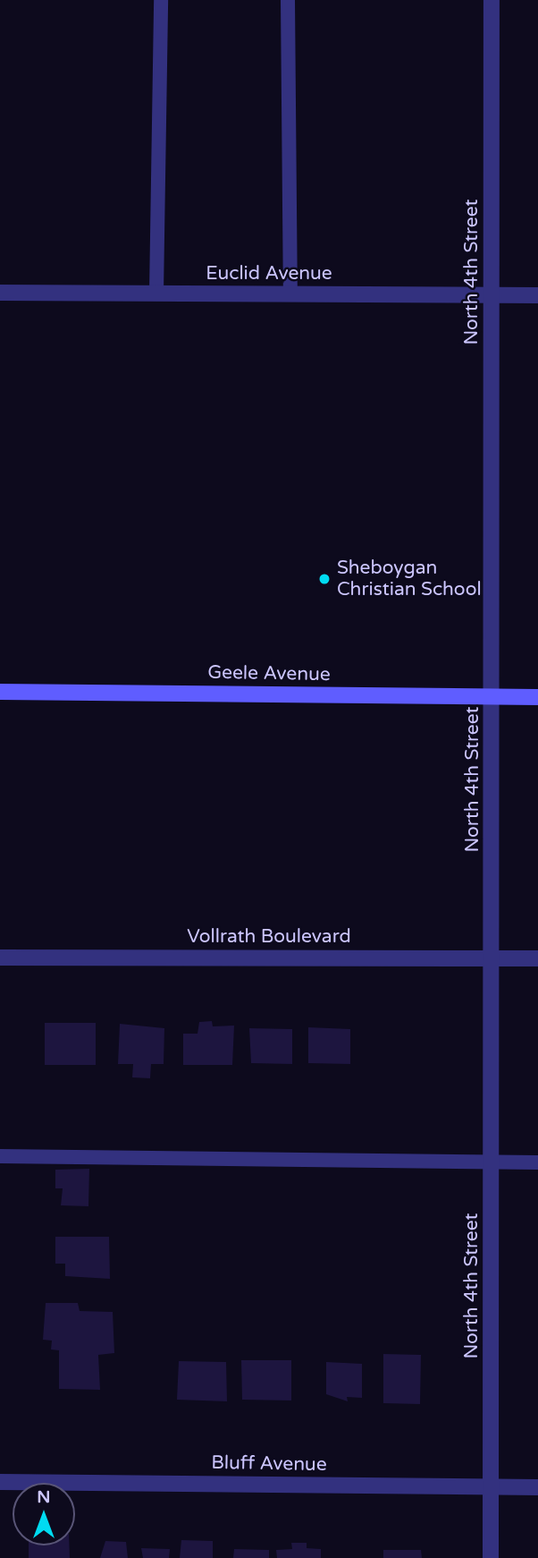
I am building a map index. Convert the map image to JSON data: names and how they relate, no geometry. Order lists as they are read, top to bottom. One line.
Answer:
{"streets":{"street":["North 4th Street","Euclid Avenue","Geele Avenue","Vollrath Boulevard","Bluff Avenue"]},"crossings":[["North 4th Street","Euclid Avenue"],["North 4th Street","Geele Avenue"],["North 4th Street","Vollrath Boulevard"],["North 4th Street","Bluff Avenue"]],"places":["Sheboygan Christian School"],"north":"top"}
